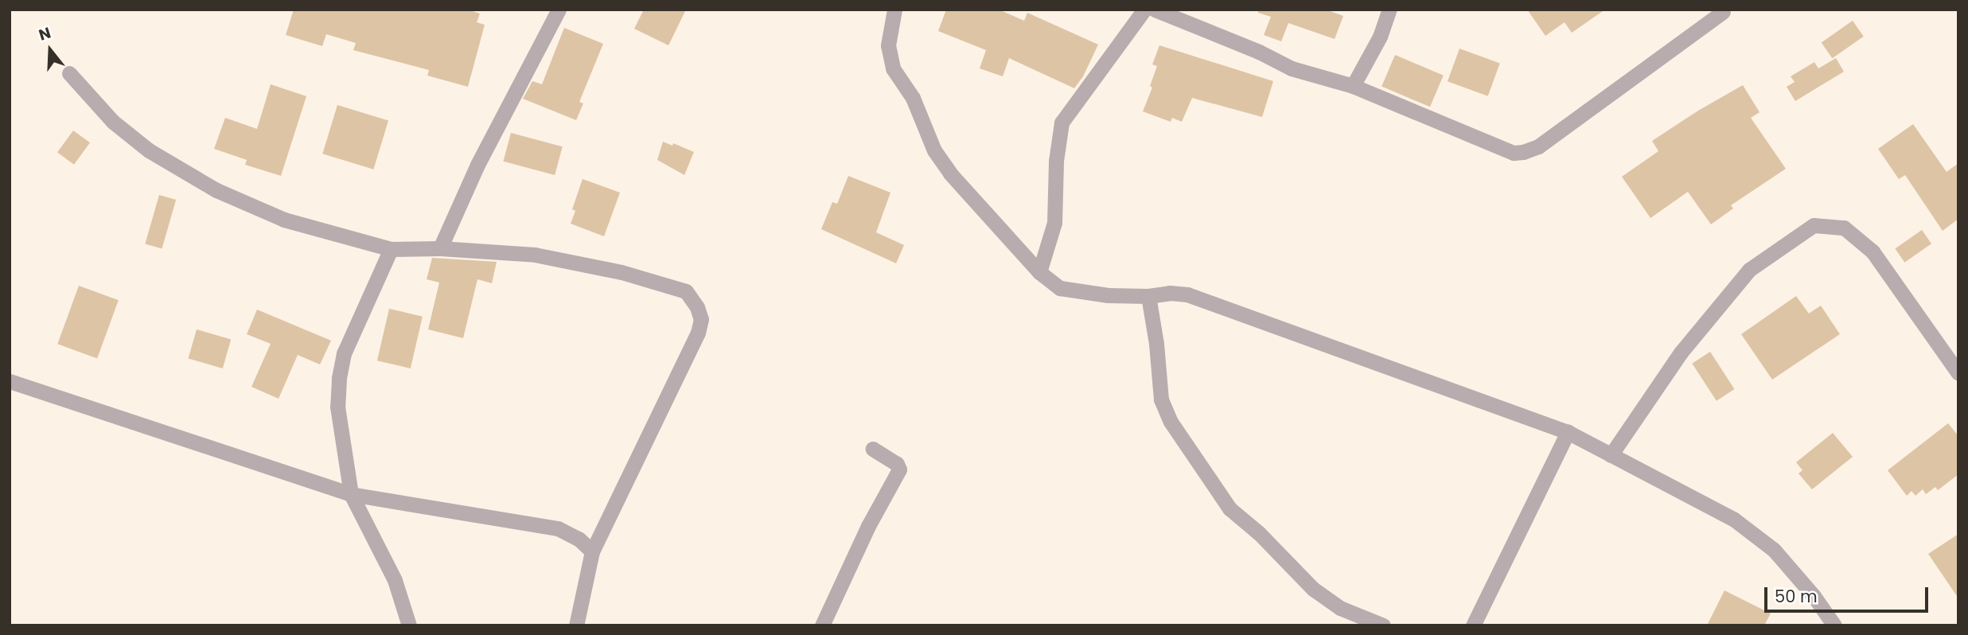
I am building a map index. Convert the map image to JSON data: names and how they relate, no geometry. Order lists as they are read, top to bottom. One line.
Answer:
{"scale_bar":"50 m","north":"top"}
